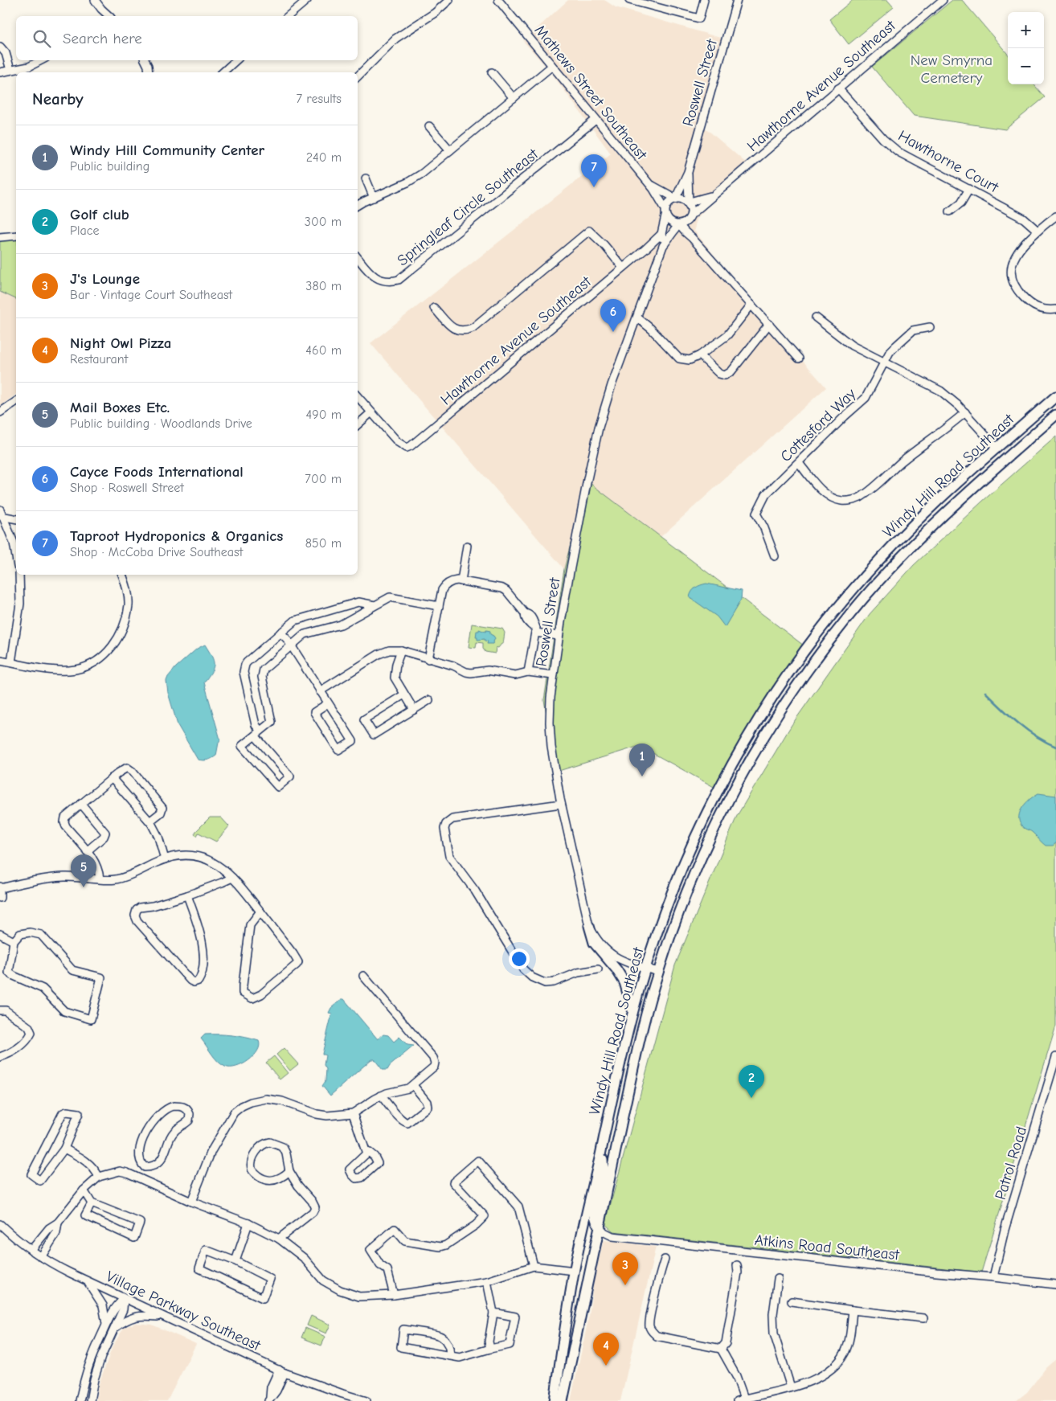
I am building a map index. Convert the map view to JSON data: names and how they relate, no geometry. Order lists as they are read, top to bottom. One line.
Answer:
{"streets":{"main road":["Windy Hill Road Southeast"],"street":["Roswell Street","Hawthorne Avenue Southeast","Mathews Street Southeast","Hawthorne Court","Springleaf Circle Southeast","Cottesford Way","Patrol Road","Atkins Road Southeast","Village Parkway Southeast"]},"crossings":[["Roswell Street","Hawthorne Avenue Southeast"],["Roswell Street","Mathews Street Southeast"],["Roswell Street","Windy Hill Road Southeast"],["Hawthorne Avenue Southeast","Mathews Street Southeast"],["Hawthorne Avenue Southeast","Hawthorne Court"],["Mathews Street Southeast","Springleaf Circle Southeast"],["Windy Hill Road Southeast","Atkins Road Southeast"],["Patrol Road","Atkins Road Southeast"]],"parks":["New Smyrna Cemetery"],"page":{"map_buttons":["+","−"],"search":"Search here","heading":["Nearby","7 results"],"list":[{"mark":"1","name":"Windy Hill Community Center","note":"Public building","value":"240 m"},{"mark":"2","name":"Golf club","note":"Place","value":"300 m"},{"mark":"3","name":"J's Lounge","note":"Bar · Vintage Court Southeast","value":"380 m"},{"mark":"4","name":"Night Owl Pizza","note":"Restaurant","value":"460 m"},{"mark":"5","name":"Mail Boxes Etc.","note":"Public building · Woodlands Drive","value":"490 m"},{"mark":"6","name":"Cayce Foods International","note":"Shop · Roswell Street","value":"700 m"},{"mark":"7","name":"Taproot Hydroponics & Organics","note":"Shop · McCoba Drive Southeast","value":"850 m"}],"pins":["7","6","1","5","2","3","4"]}}
